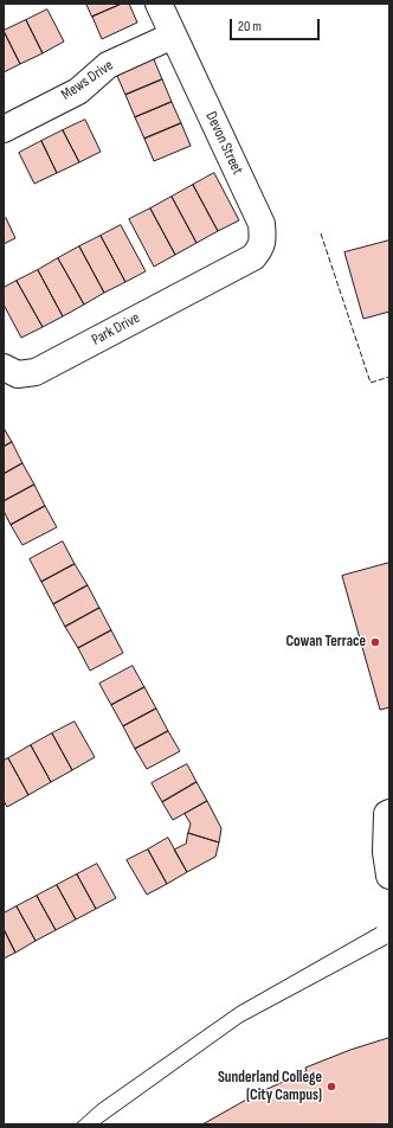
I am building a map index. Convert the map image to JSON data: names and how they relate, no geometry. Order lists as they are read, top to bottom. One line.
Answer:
{"streets":{"street":["Mews Drive","Devon Street","Park Drive"]},"crossings":[["Mews Drive","Devon Street"],["Devon Street","Park Drive"]],"places":["Cowan Terrace","Sunderland College (City Campus)"],"scale_bar":"20 m"}
